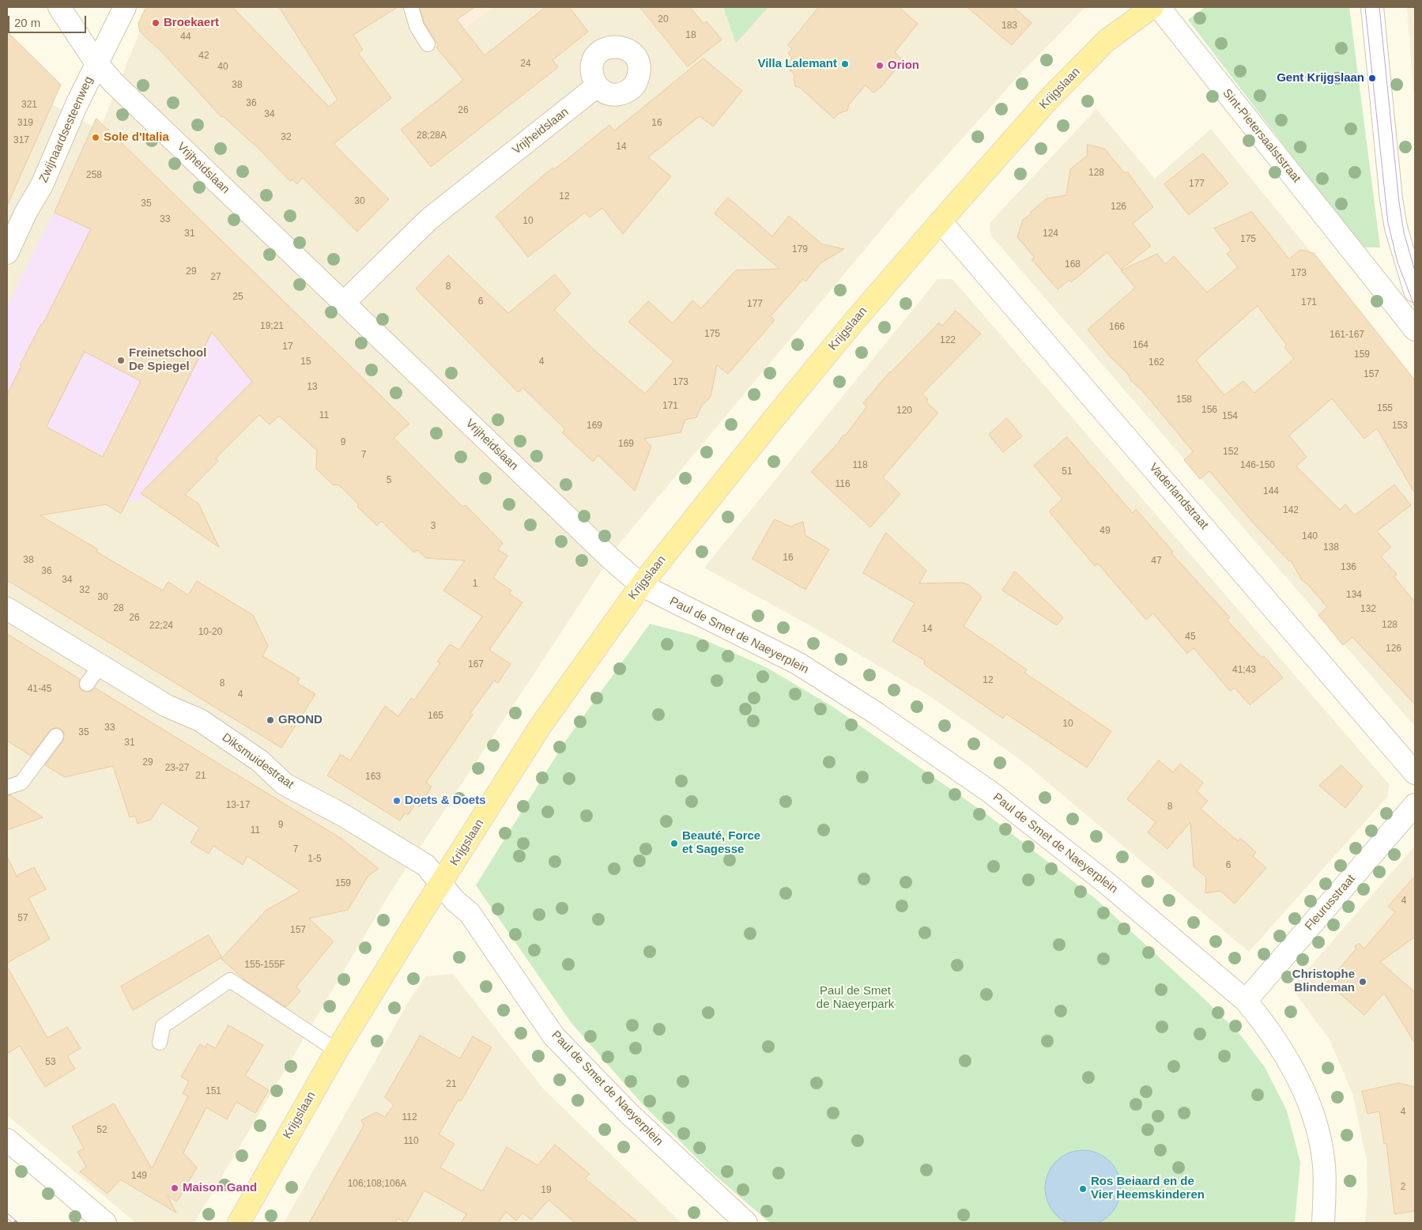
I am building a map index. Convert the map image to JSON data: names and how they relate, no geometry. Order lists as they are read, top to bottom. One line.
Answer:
{"streets":{"main road":["Krijgslaan"],"street":["Zwijnaardsesteenweg","Vrijheidslaan","Sint-Pietersaalststraat","Vaderlandstraat","Paul de Smet de Naeyerplein","Diksmuidestraat","Fleurusstraat"]},"crossings":[["Krijgslaan","Vrijheidslaan"],["Krijgslaan","Vaderlandstraat"],["Krijgslaan","Paul de Smet de Naeyerplein"],["Krijgslaan","Diksmuidestraat"],["Zwijnaardsesteenweg","Vrijheidslaan"],["Vrijheidslaan","Paul de Smet de Naeyerplein"],["Paul de Smet de Naeyerplein","Diksmuidestraat"],["Paul de Smet de Naeyerplein","Fleurusstraat"]],"parks":["Paul de Smet de Naeyerpark"],"places":["Broekaert","Villa Lalemant","Orion","Gent Krijgslaan","Sole d'Italia","Freinetschool De Spiegel","GROND","Doets & Doets","Beauté, Force et Sagesse","Christophe Blindeman","Maison Gand","Ros Beiaard en de Vier Heemskinderen"],"house_numbers":["20","183","18","44","42","24","40","38","36","321","26","34","319","16","28;28A","32","317","14","128","258","177","12","30","35","126","33","10","31","124","175","179","168","29","173","27","8","25","6","171","177","19;21","166","175","161-167","122","164","17","159","15","4","162","157","173","13","158","171","155","156","120","11","154","169","153","9","169","152","7","118","146-150","51","5","116","144","142","3","49","140","138","16","38","47","136","36","34","1","32","134","30","28","132","26","128","22;24","14","10-20","45","126","167","41;43","12","8","41-45","4","165","10","33","35","31","29","23-27","21","163","13-17","8","9","11","7","1-5","6","159","4","57","157","155-155F","53","21","151","4","112","52","110","149","106;108;106A","2","19"],"scale_bar":"20 m"}
